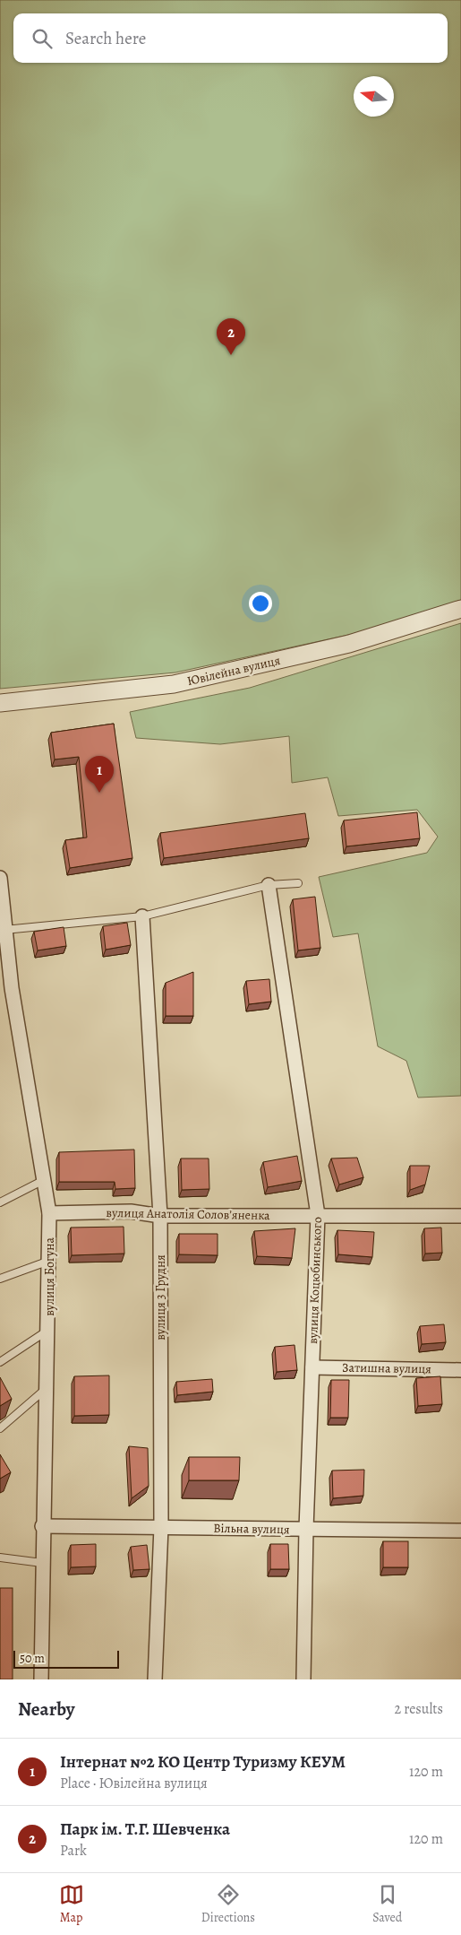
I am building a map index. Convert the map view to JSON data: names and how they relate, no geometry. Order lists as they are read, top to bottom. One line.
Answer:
{"streets":{"street":["Ювілейна вулиця","вулиця Анатолія Соловʼяненка","вулиця Богуна","вулиця Коцюбинського","вулиця 3 Грудня","Затишна вулиця","Вільна вулиця"]},"crossings":[["вулиця Анатолія Соловʼяненка","вулиця Богуна"],["вулиця Анатолія Соловʼяненка","вулиця Коцюбинського"],["вулиця Анатолія Соловʼяненка","вулиця 3 Грудня"],["вулиця Богуна","Вільна вулиця"],["вулиця Коцюбинського","Затишна вулиця"],["вулиця Коцюбинського","Вільна вулиця"],["вулиця 3 Грудня","Вільна вулиця"]],"scale_bar":"50 m","north":"left","page":{"search":"Search here","pins":["2","1"],"scale":"50 m","heading":["Nearby","2 results"],"list":[{"mark":"1","name":"Інтернат №2 КО Центр Туризму КЕУМ","note":"Place · Ювілейна вулиця","value":"120 m"},{"mark":"2","name":"Парк ім. Т.Г. Шевченка","note":"Park","value":"120 m"}],"nav":["Map","Directions","Saved"]}}
